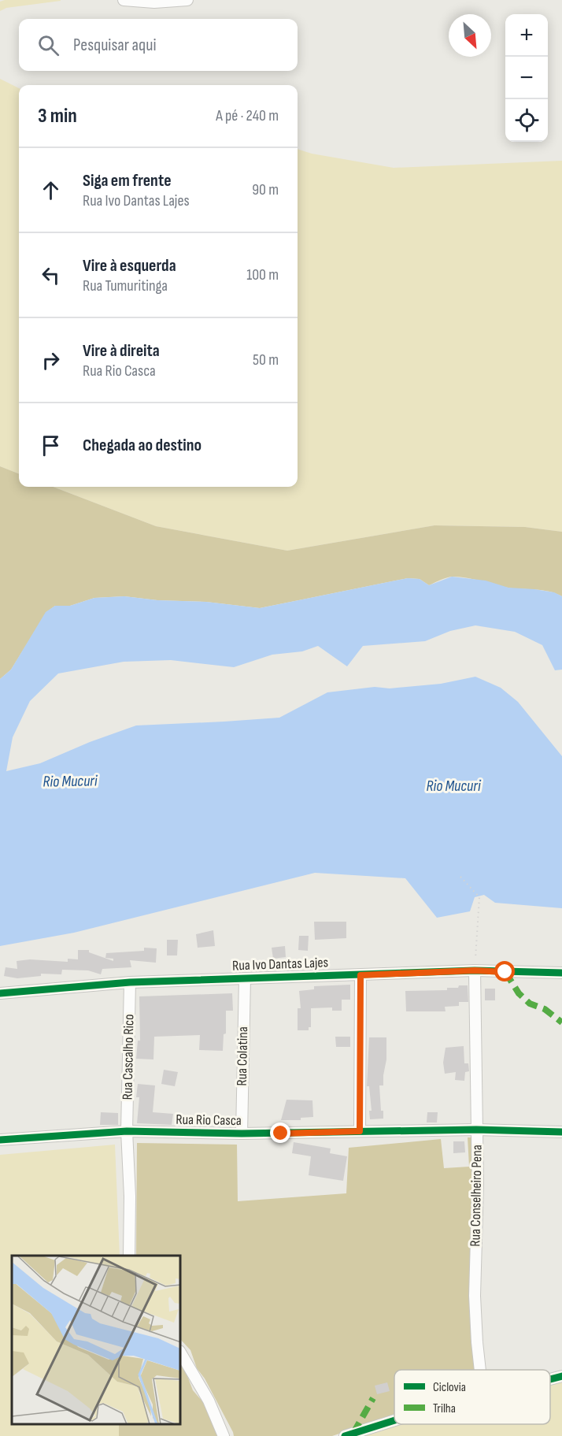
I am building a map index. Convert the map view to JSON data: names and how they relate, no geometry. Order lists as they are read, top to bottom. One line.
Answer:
{"streets":{"street":["Rua Ivo Dantas Lajes","Rua Colatina","Rua Cascalho Rico","Rua Rio Casca","Rua Conselheiro Pena"]},"crossings":[["Rua Ivo Dantas Lajes","Rua Colatina"],["Rua Ivo Dantas Lajes","Rua Cascalho Rico"],["Rua Ivo Dantas Lajes","Rua Conselheiro Pena"],["Rua Colatina","Rua Rio Casca"],["Rua Cascalho Rico","Rua Rio Casca"],["Rua Rio Casca","Rua Conselheiro Pena"]],"water":["Rio Mucuri"],"legend":["Ciclovia","Trilha"],"north":"bottom right","page":{"map_buttons":["+","−"],"search":"Pesquisar aqui","heading":["3 min","A pé · 240 m"],"list":[["Siga em frente","Rua Ivo Dantas Lajes","90 m"],["Vire à esquerda","Rua Tumuritinga","100 m"],["Vire à direita","Rua Rio Casca","50 m"],"Chegada ao destino"]}}
